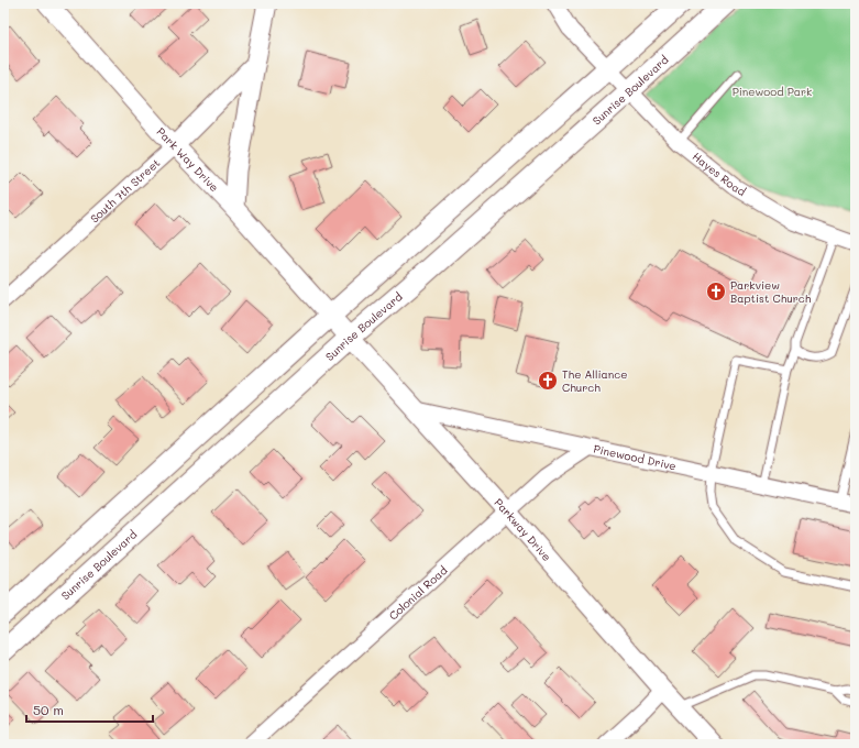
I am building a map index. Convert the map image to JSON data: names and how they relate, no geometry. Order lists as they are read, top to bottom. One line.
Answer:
{"streets":{"main road":["Sunrise Boulevard"],"street":["Park Way Drive","Hayes Road","South 7th Street","Pinewood Drive","Parkway Drive","Colonial Road"]},"crossings":[["Sunrise Boulevard","Hayes Road"],["Sunrise Boulevard","Parkway Drive"],["Park Way Drive","South 7th Street"],["Park Way Drive","Parkway Drive"],["Pinewood Drive","Parkway Drive"],["Pinewood Drive","Colonial Road"],["Parkway Drive","Colonial Road"]],"parks":["Pinewood Park"],"places":{"church":["Parkview Baptist Church","The Alliance Church"]},"scale_bar":"50 m"}
